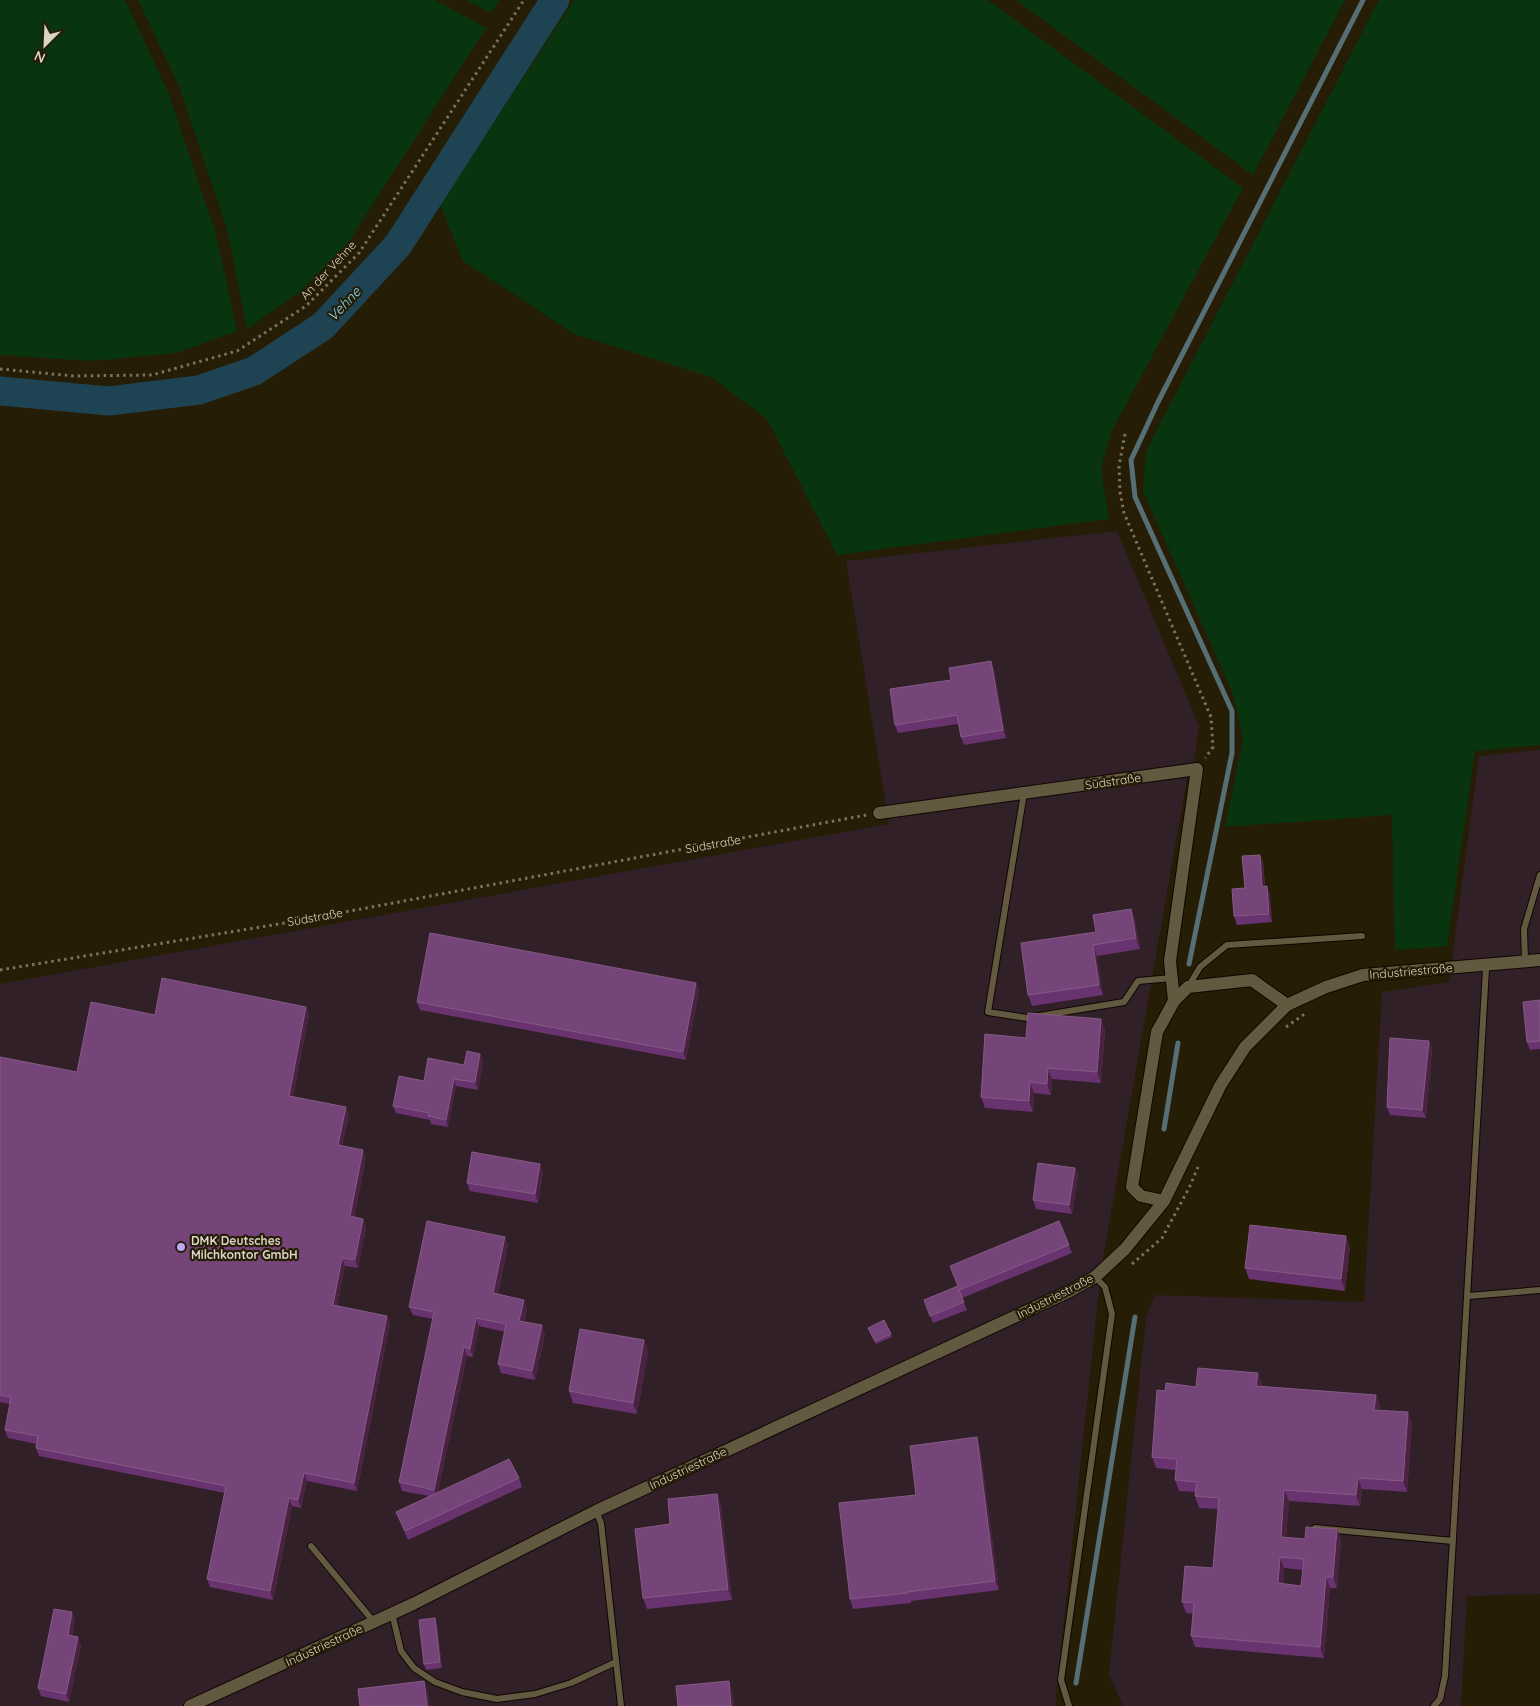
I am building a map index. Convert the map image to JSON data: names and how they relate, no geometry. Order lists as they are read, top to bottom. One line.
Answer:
{"streets":{"street":["Südstraße","Industriestraße"],"path":["An der Vehne"]},"water":["Vehne"],"places":["DMK Deutsches Milchkontor GmbH"],"north":"bottom left"}
